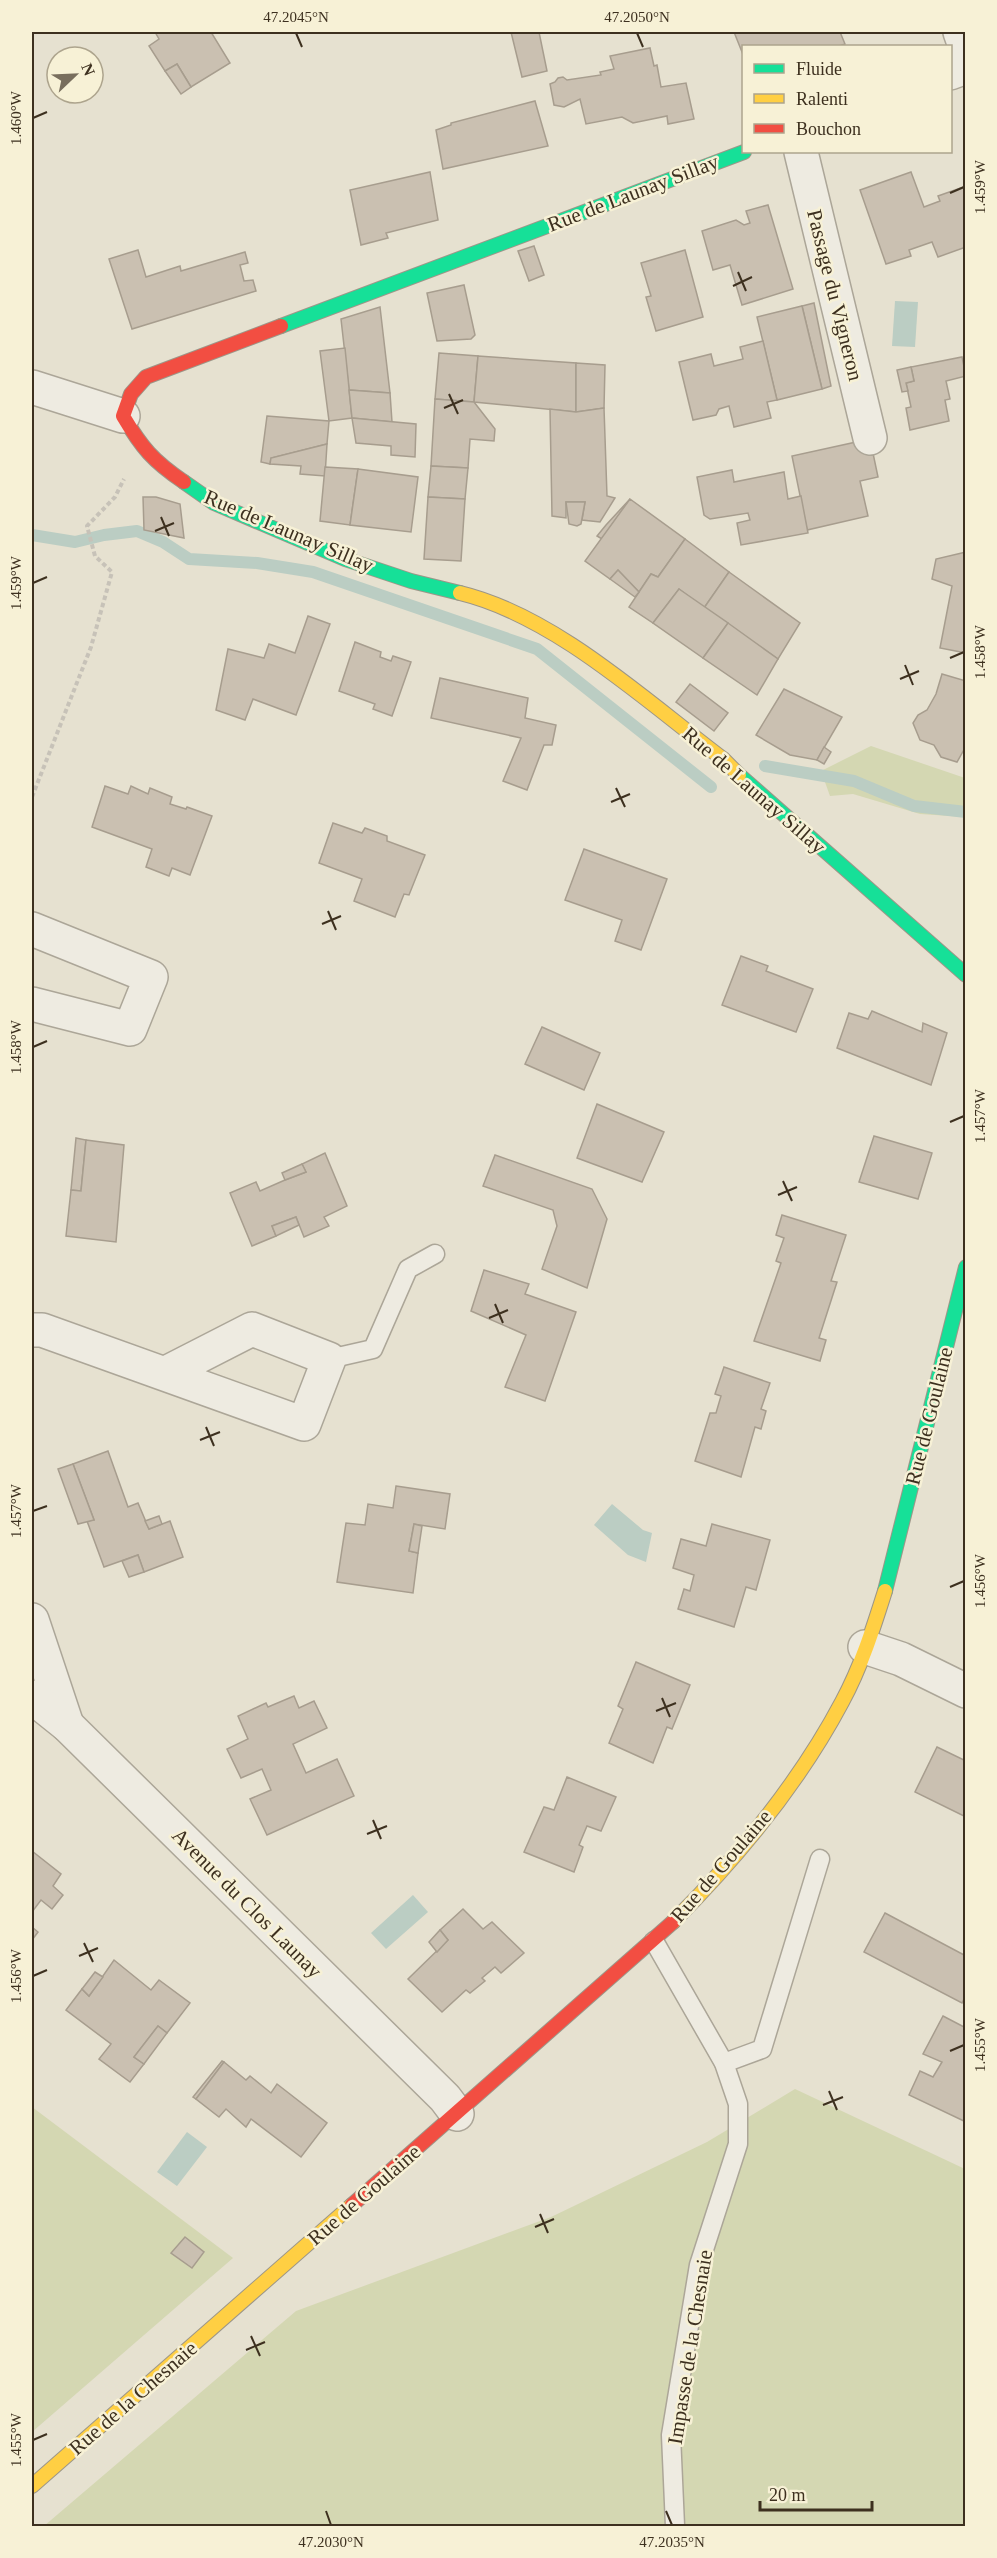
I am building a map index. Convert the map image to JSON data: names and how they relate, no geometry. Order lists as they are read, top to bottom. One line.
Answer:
{"streets":{"street":["Rue de Launay Sillay","Passage du Vigneron","Rue de Goulaine","Avenue du Clos Launay","Rue de la Chesnaie"],"lane":["Impasse de la Chesnaie"]},"crossings":[["Rue de Goulaine","Avenue du Clos Launay"],["Rue de Goulaine","Impasse de la Chesnaie"],["Rue de Goulaine","Rue de la Chesnaie"]],"legend":["Fluide","Ralenti","Bouchon"],"scale_bar":"20 m","north":"top right","coordinates":["47.2045°N","47.2050°N","1.460°W","1.459°W","1.458°W","1.457°W","1.456°W","1.455°W","47.2030°N","47.2035°N"]}
